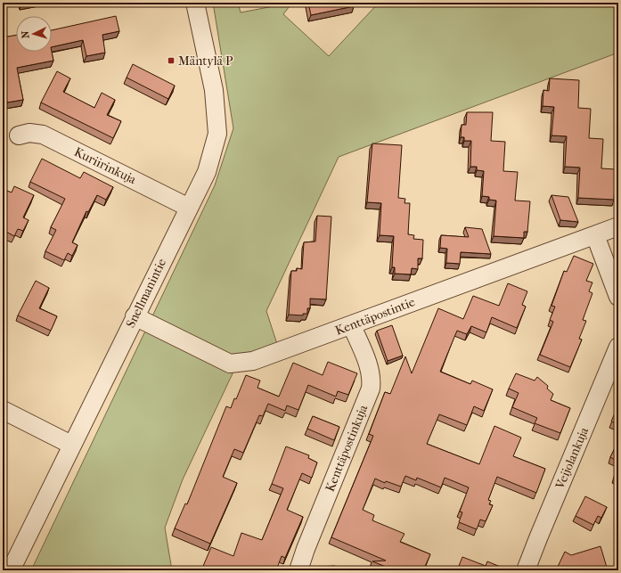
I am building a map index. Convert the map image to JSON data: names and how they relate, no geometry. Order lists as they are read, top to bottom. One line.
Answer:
{"streets":{"street":["Kuriirinkuja","Snellmanintie","Kenttäpostintie","Kenttäpostinkuja","Veijolankuja"]},"crossings":[["Kuriirinkuja","Snellmanintie"],["Snellmanintie","Kenttäpostintie"],["Kenttäpostintie","Kenttäpostinkuja"]],"places":{"transit":["Mäntylä P"]},"north":"left"}
